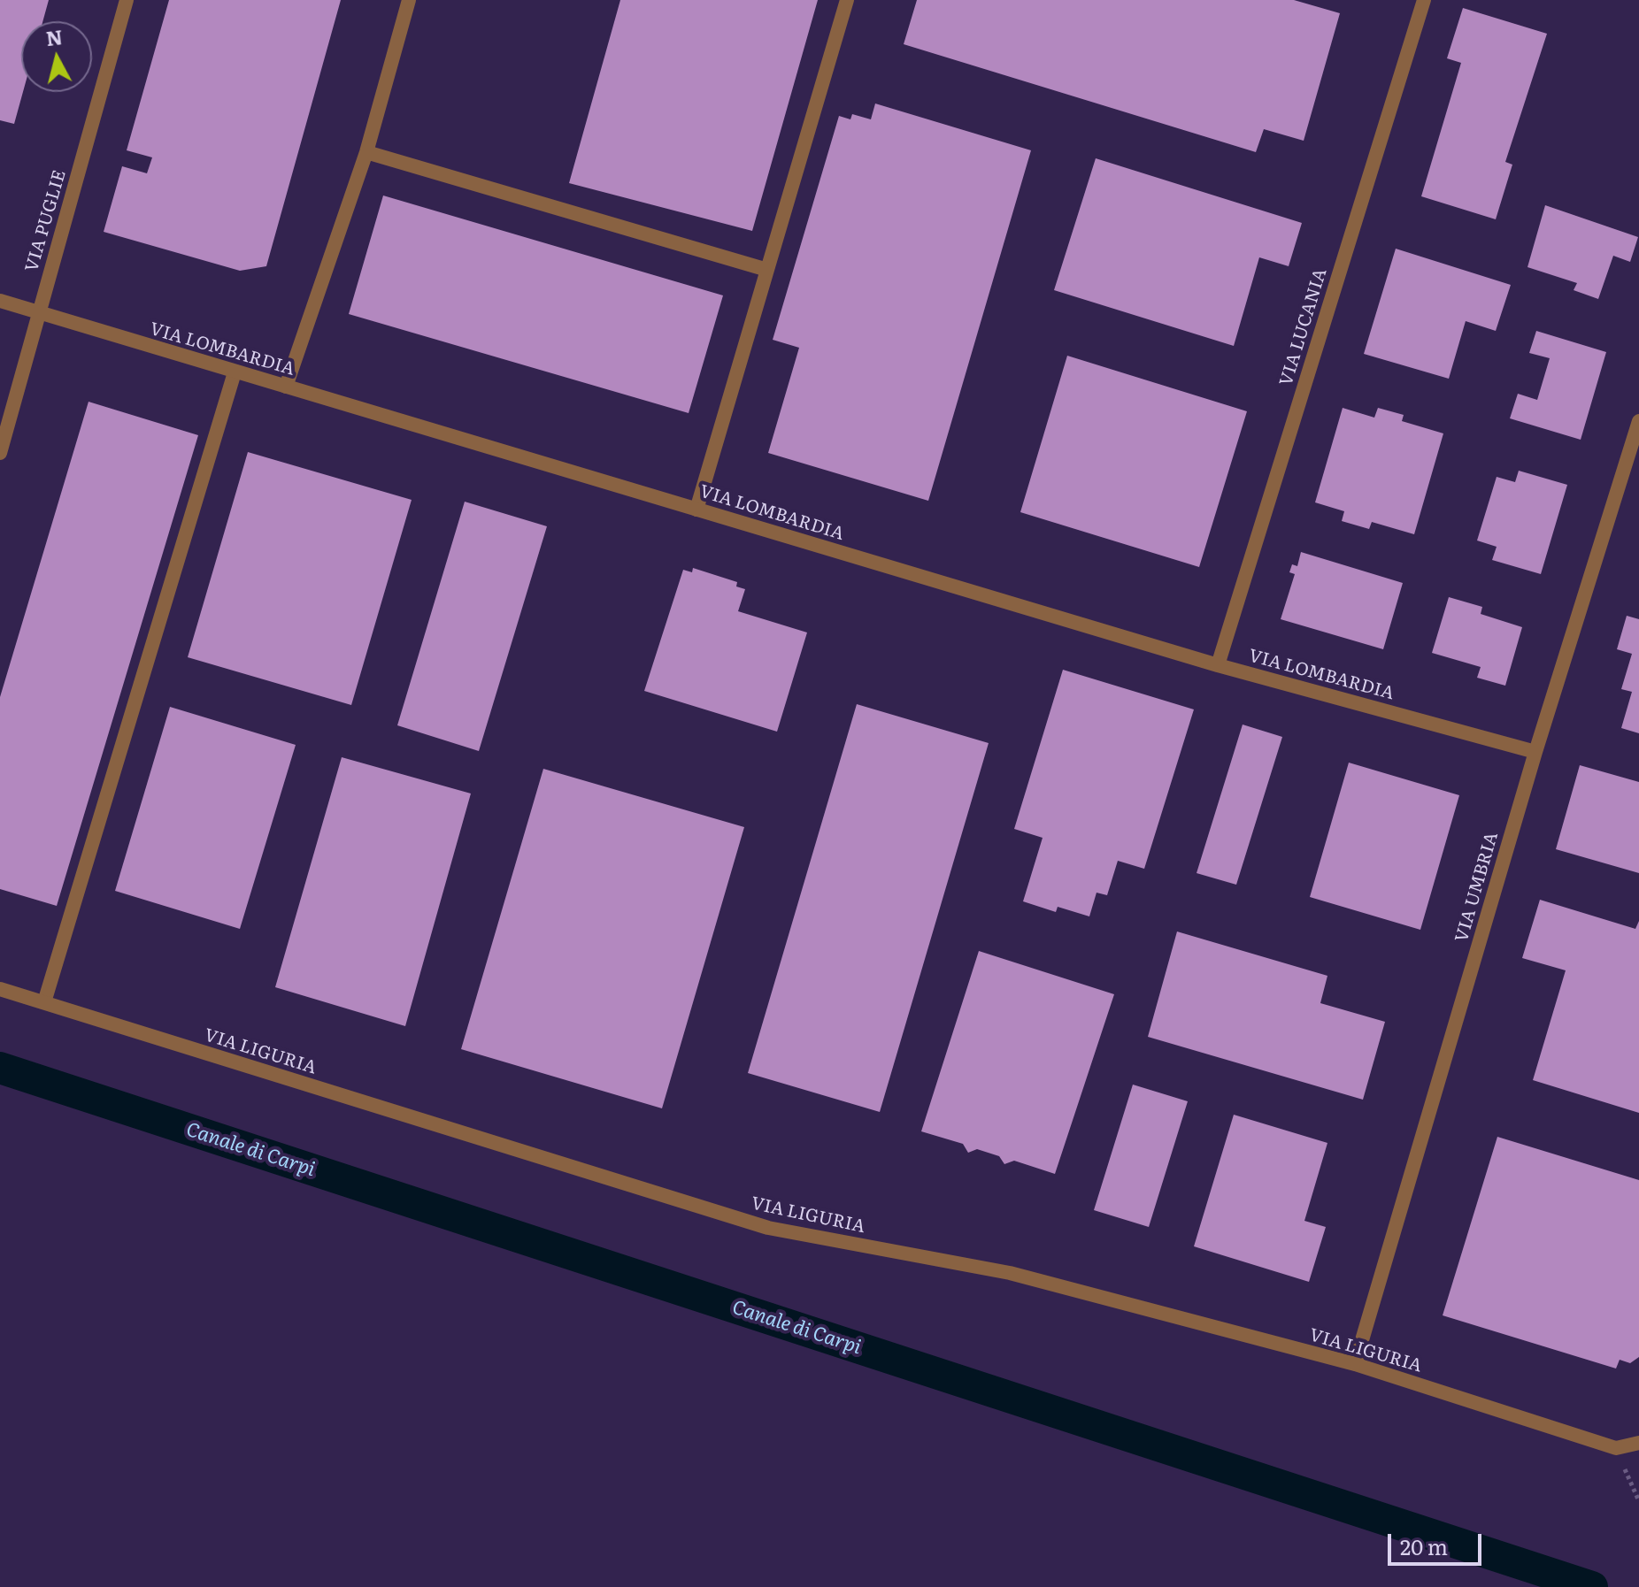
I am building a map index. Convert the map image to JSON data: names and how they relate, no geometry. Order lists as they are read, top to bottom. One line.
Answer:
{"streets":{"street":["VIA PUGLIE","VIA LUCANIA","VIA LOMBARDIA","VIA UMBRIA","VIA LIGURIA"]},"crossings":[["VIA PUGLIE","VIA LOMBARDIA"],["VIA LUCANIA","VIA LOMBARDIA"],["VIA LOMBARDIA","VIA UMBRIA"],["VIA UMBRIA","VIA LIGURIA"]],"water":["Canale di Carpi"],"scale_bar":"20 m","north":"top"}
